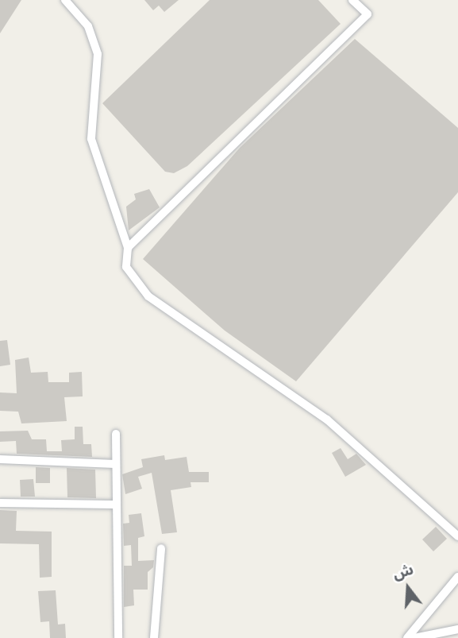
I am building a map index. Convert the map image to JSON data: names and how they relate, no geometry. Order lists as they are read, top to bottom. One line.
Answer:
{"north":"top"}
